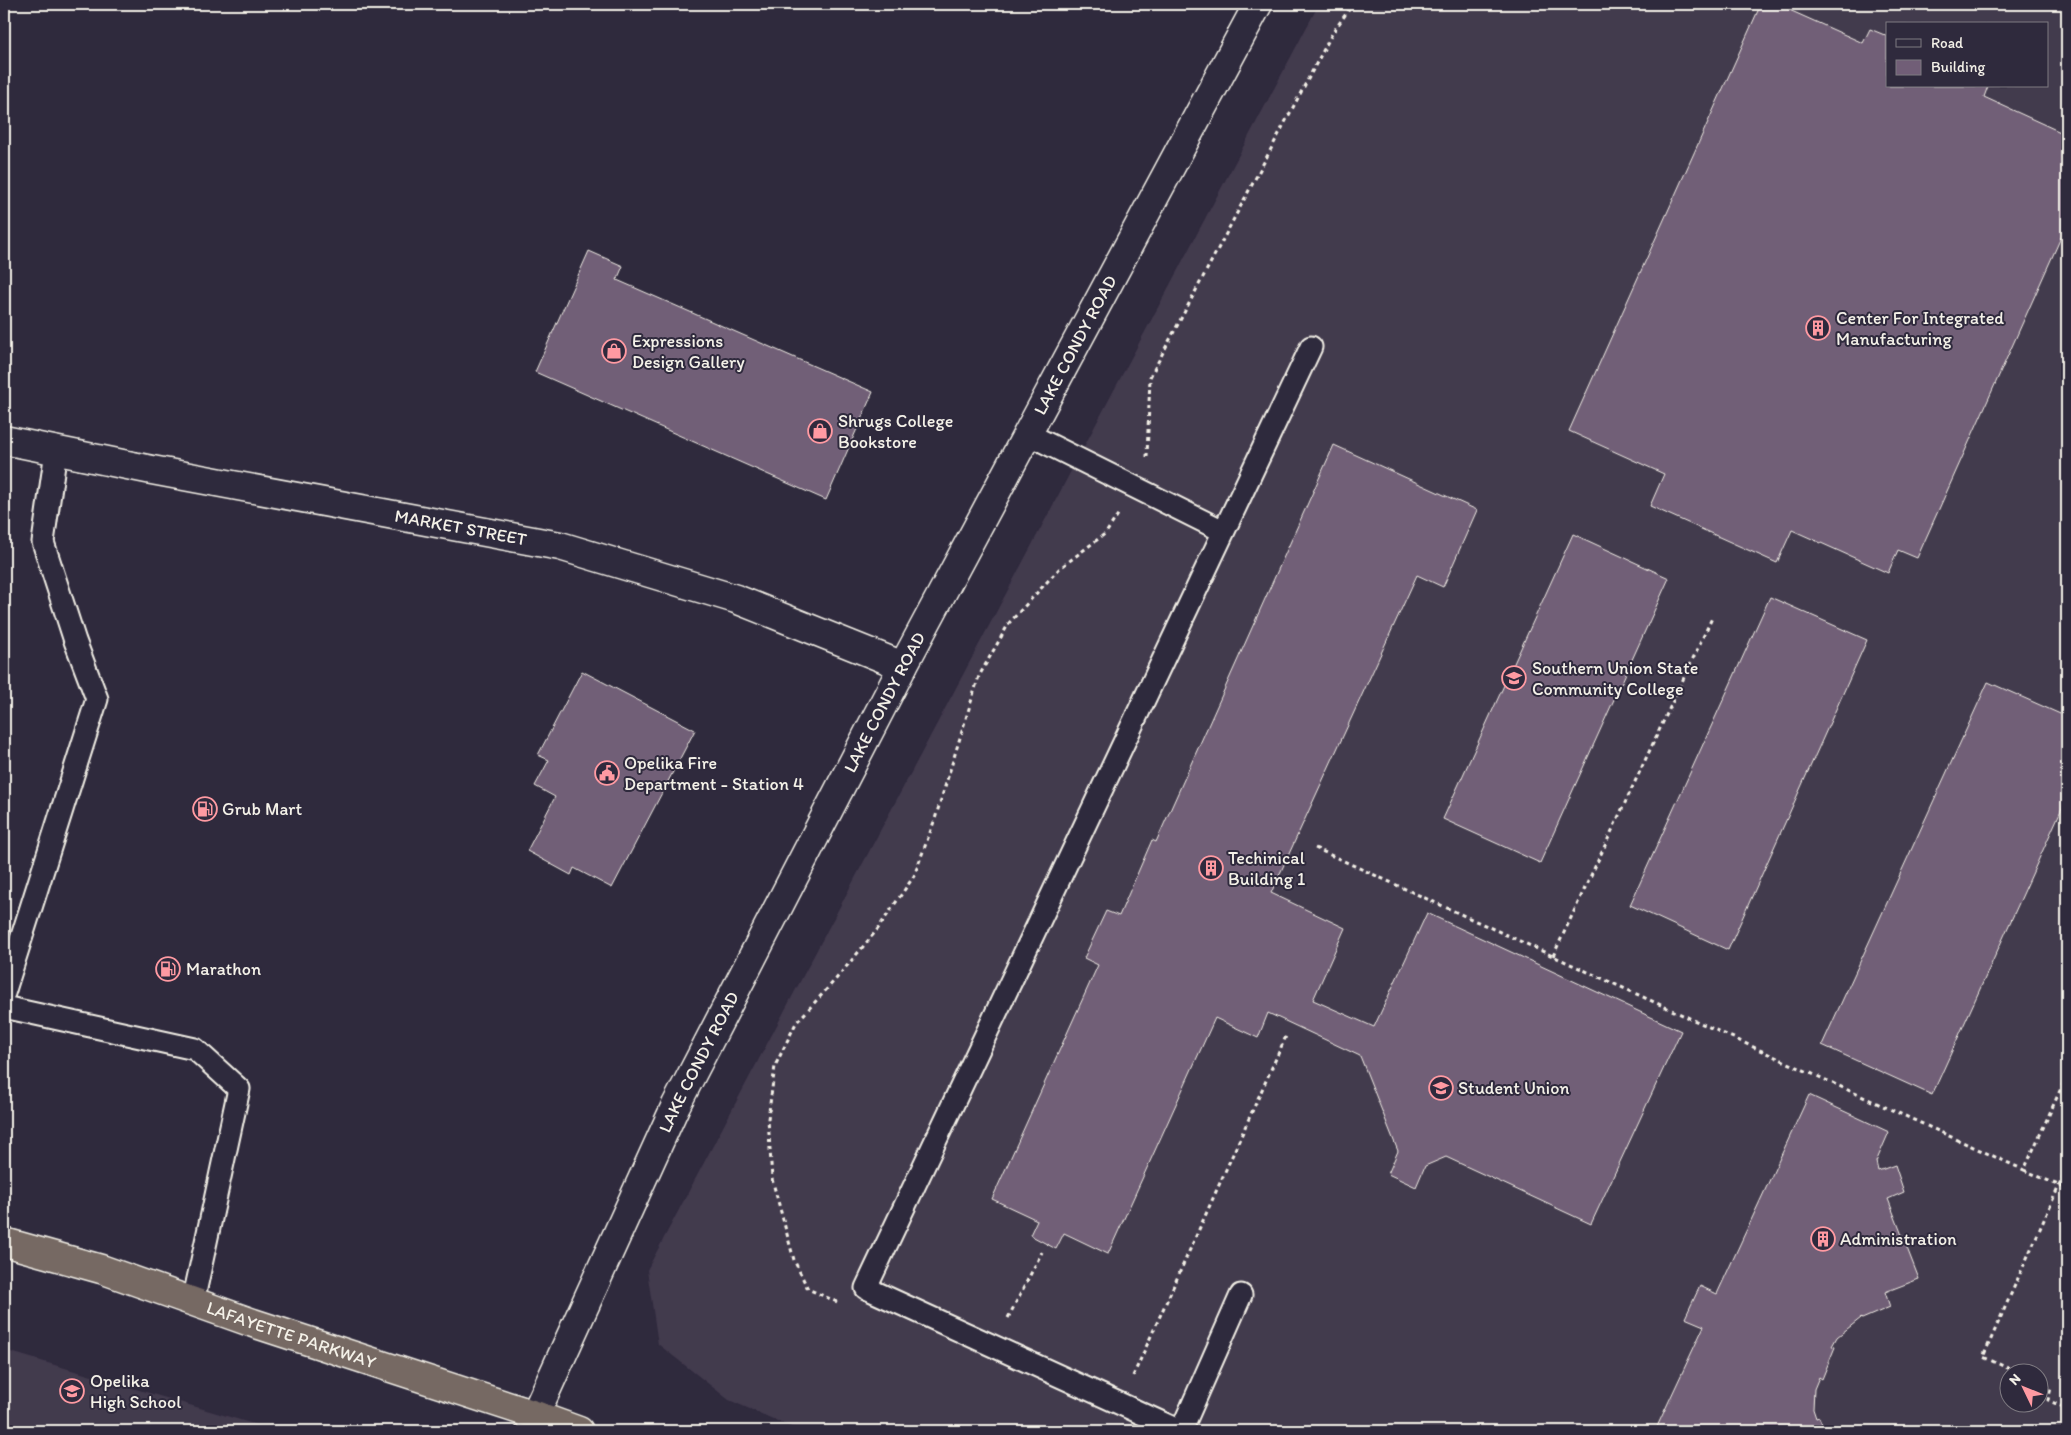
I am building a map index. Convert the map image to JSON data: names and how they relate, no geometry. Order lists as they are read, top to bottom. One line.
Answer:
{"streets":{"highway":["LAFAYETTE PARKWAY"],"street":["LAKE CONDY ROAD","MARKET STREET"]},"crossings":[["LAKE CONDY ROAD","MARKET STREET"],["LAKE CONDY ROAD","LAFAYETTE PARKWAY"]],"places":{"building":["Center For Integrated Manufacturing","Techinical Building 1","Administration"],"shop":["Expressions Design Gallery","Shrugs College Bookstore"],"school or university":["Southern Union State Community College","Student Union","Opelika High School"],"public building":["Opelika Fire Department - Station 4"],"fuel station":["Grub Mart","Marathon"]},"legend":["Road","Building"],"north":"top left"}
